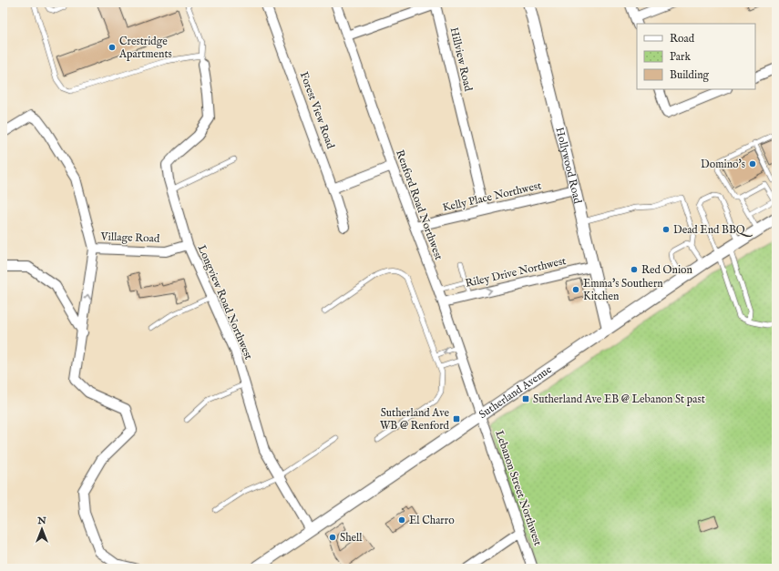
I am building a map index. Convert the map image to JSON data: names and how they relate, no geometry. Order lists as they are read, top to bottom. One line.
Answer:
{"streets":{"street":["Hillview Road","Forest View Road","Hollywood Road","Kelly Place Northwest","Renford Road Northwest","Village Road","Riley Drive Northwest","Longview Road Northwest","Sutherland Avenue","Lebanon Street Northwest"]},"crossings":[["Hillview Road","Kelly Place Northwest"],["Hillview Road","Renford Road Northwest"],["Hollywood Road","Kelly Place Northwest"],["Hollywood Road","Riley Drive Northwest"],["Hollywood Road","Sutherland Avenue"],["Kelly Place Northwest","Renford Road Northwest"],["Renford Road Northwest","Riley Drive Northwest"],["Renford Road Northwest","Sutherland Avenue"],["Renford Road Northwest","Lebanon Street Northwest"],["Village Road","Longview Road Northwest"],["Longview Road Northwest","Sutherland Avenue"],["Sutherland Avenue","Lebanon Street Northwest"]],"one_way":["Riley Drive Northwest"],"places":{"other":["Crestridge Apartments","Domino's","Dead End BBQ","Red Onion","Emma's Southern Kitchen","El Charro","Shell"],"transit":["Sutherland Ave EB @ Lebanon St past","Sutherland Ave WB @ Renford"]},"legend":["Road","Park","Building"],"north":"top"}
